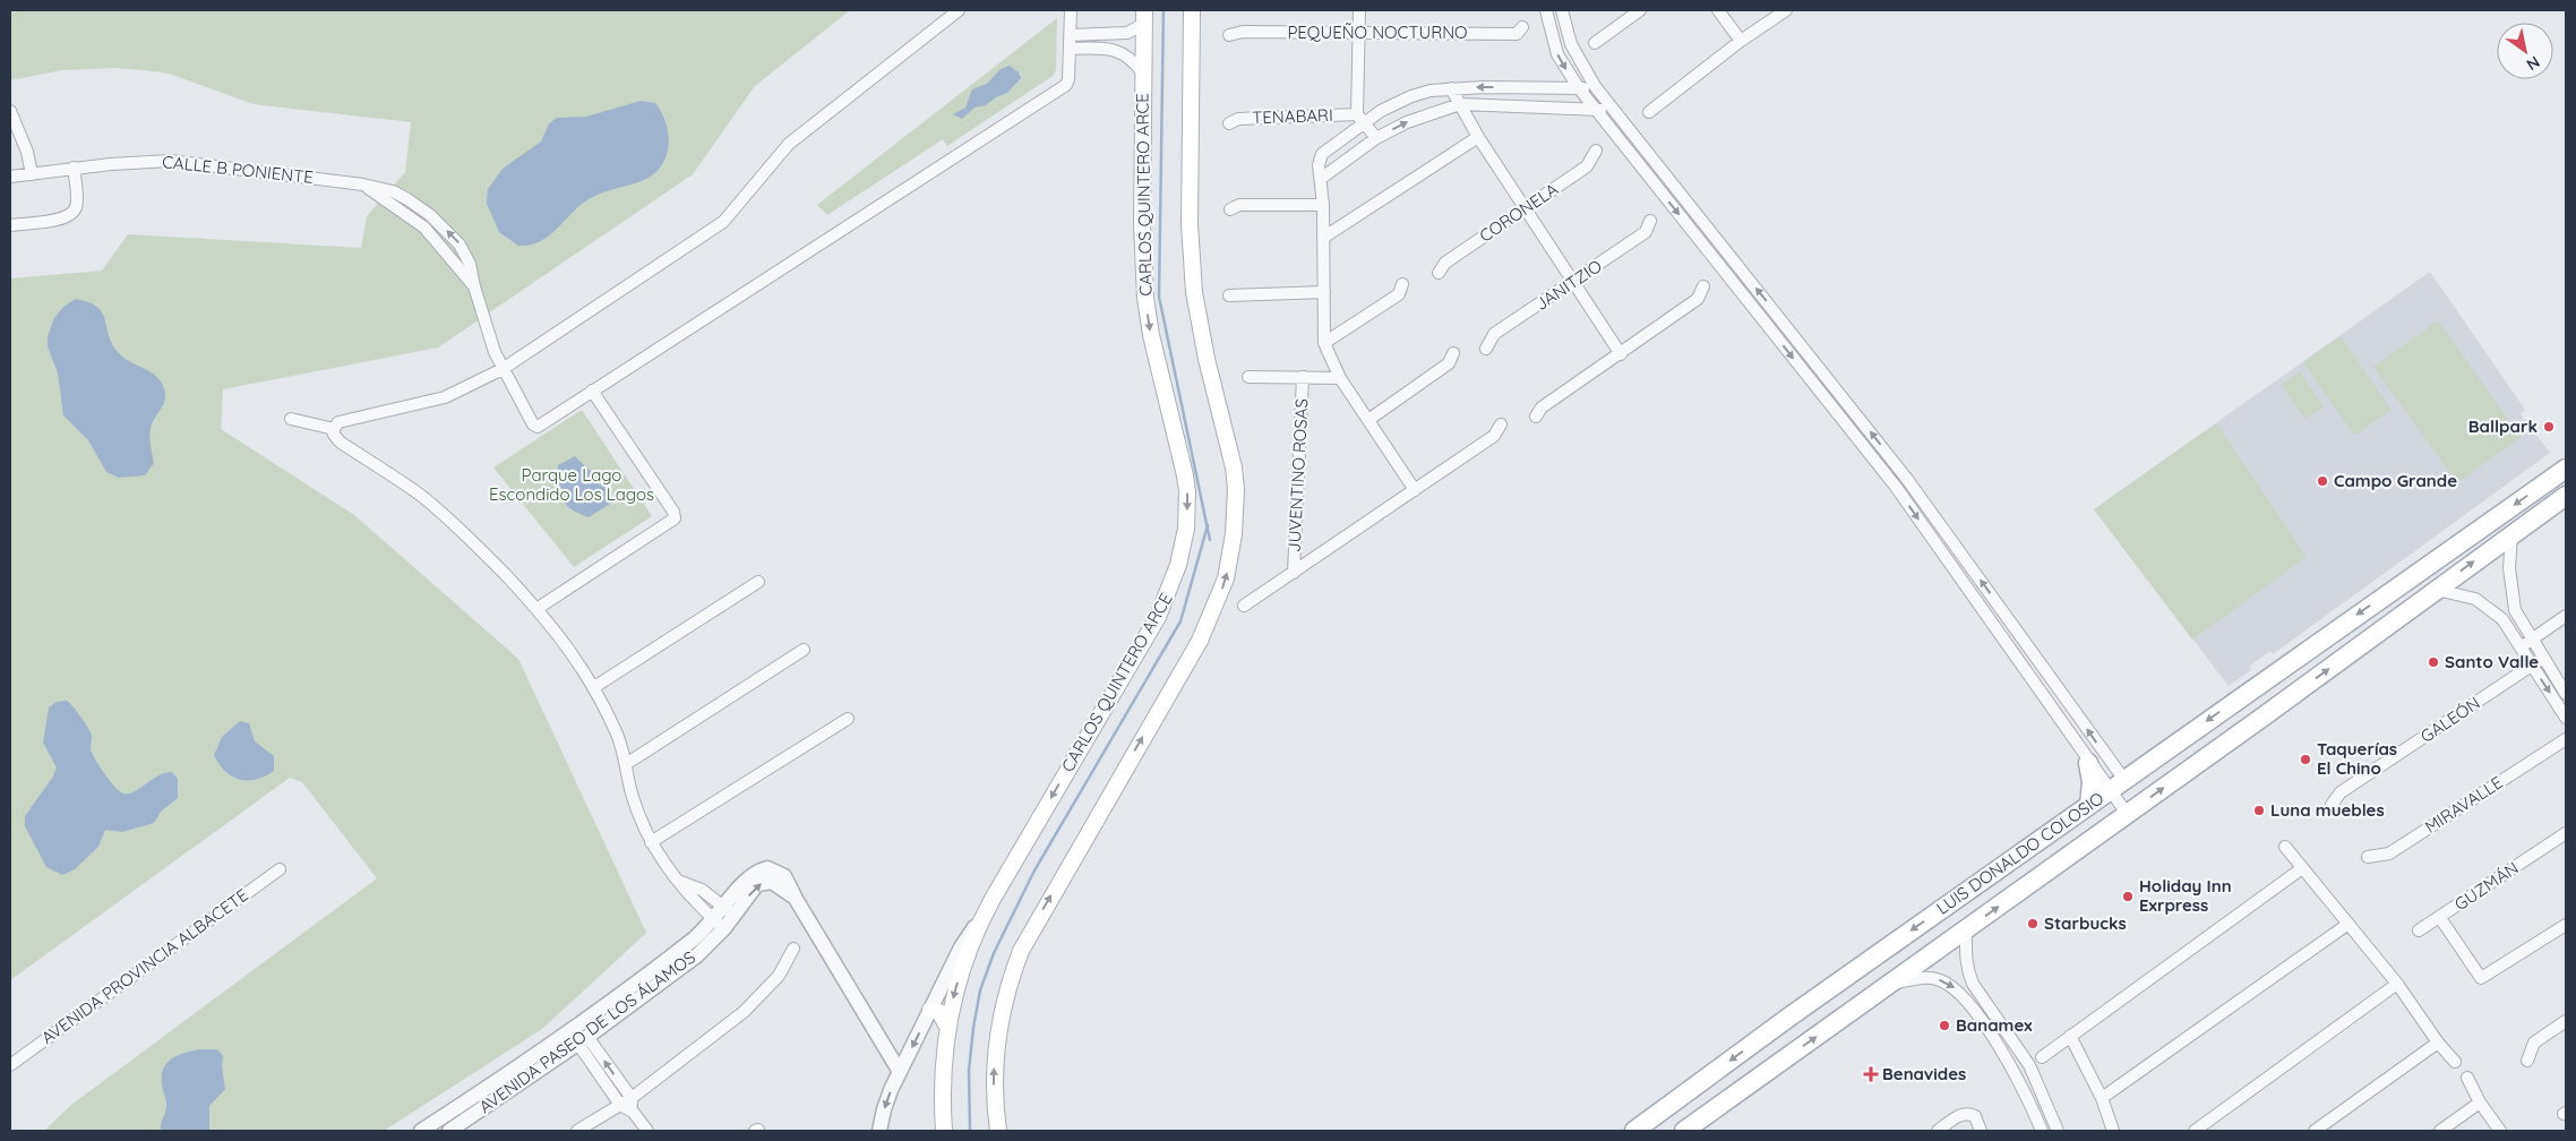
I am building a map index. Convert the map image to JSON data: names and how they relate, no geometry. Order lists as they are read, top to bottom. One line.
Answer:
{"streets":{"main road":["CARLOS QUINTERO ARCE","LUIS DONALDO COLOSIO"],"street":["PEQUEÑO NOCTURNO","TENABARI","CALLE B PONIENTE","CORONELA","JANITZIO","JUVENTINO ROSAS","GALEÓN","MIRAVALLE","GUZMÁN","AVENIDA PROVINCIA ALBACETE","AVENIDA PASEO DE LOS ÁLAMOS"]},"parks":["Parque Lago Escondido Los Lagos"],"places":{"other":["Ballpark","Campo Grande","Santo Valle","Taquerías El Chino","Luna muebles","Holiday Inn Exrpress","Starbucks","Banamex"],"health":["Benavides"]},"north":"bottom right"}
